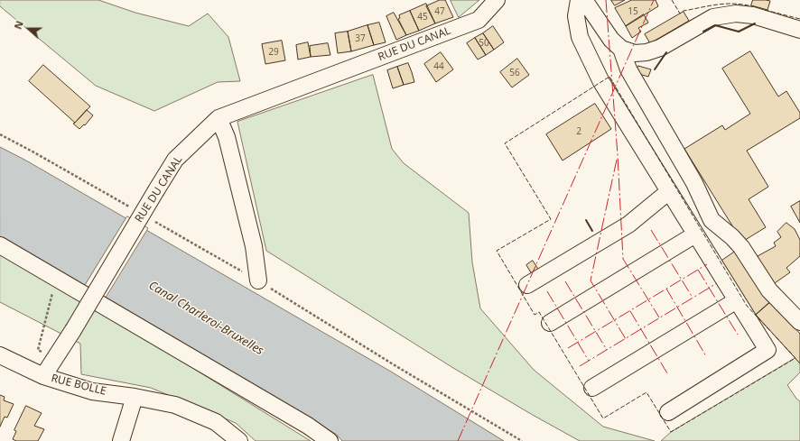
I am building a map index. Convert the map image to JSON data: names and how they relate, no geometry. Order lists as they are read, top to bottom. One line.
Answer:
{"streets":{"street":["RUE DU CANAL","RUE BOLLE"]},"crossings":[["RUE DU CANAL","RUE BOLLE"]],"water":["Canal Charleroi-Bruxelles"],"house_numbers":["47","15","45","37","50","29","44","56","2"],"north":"left"}
